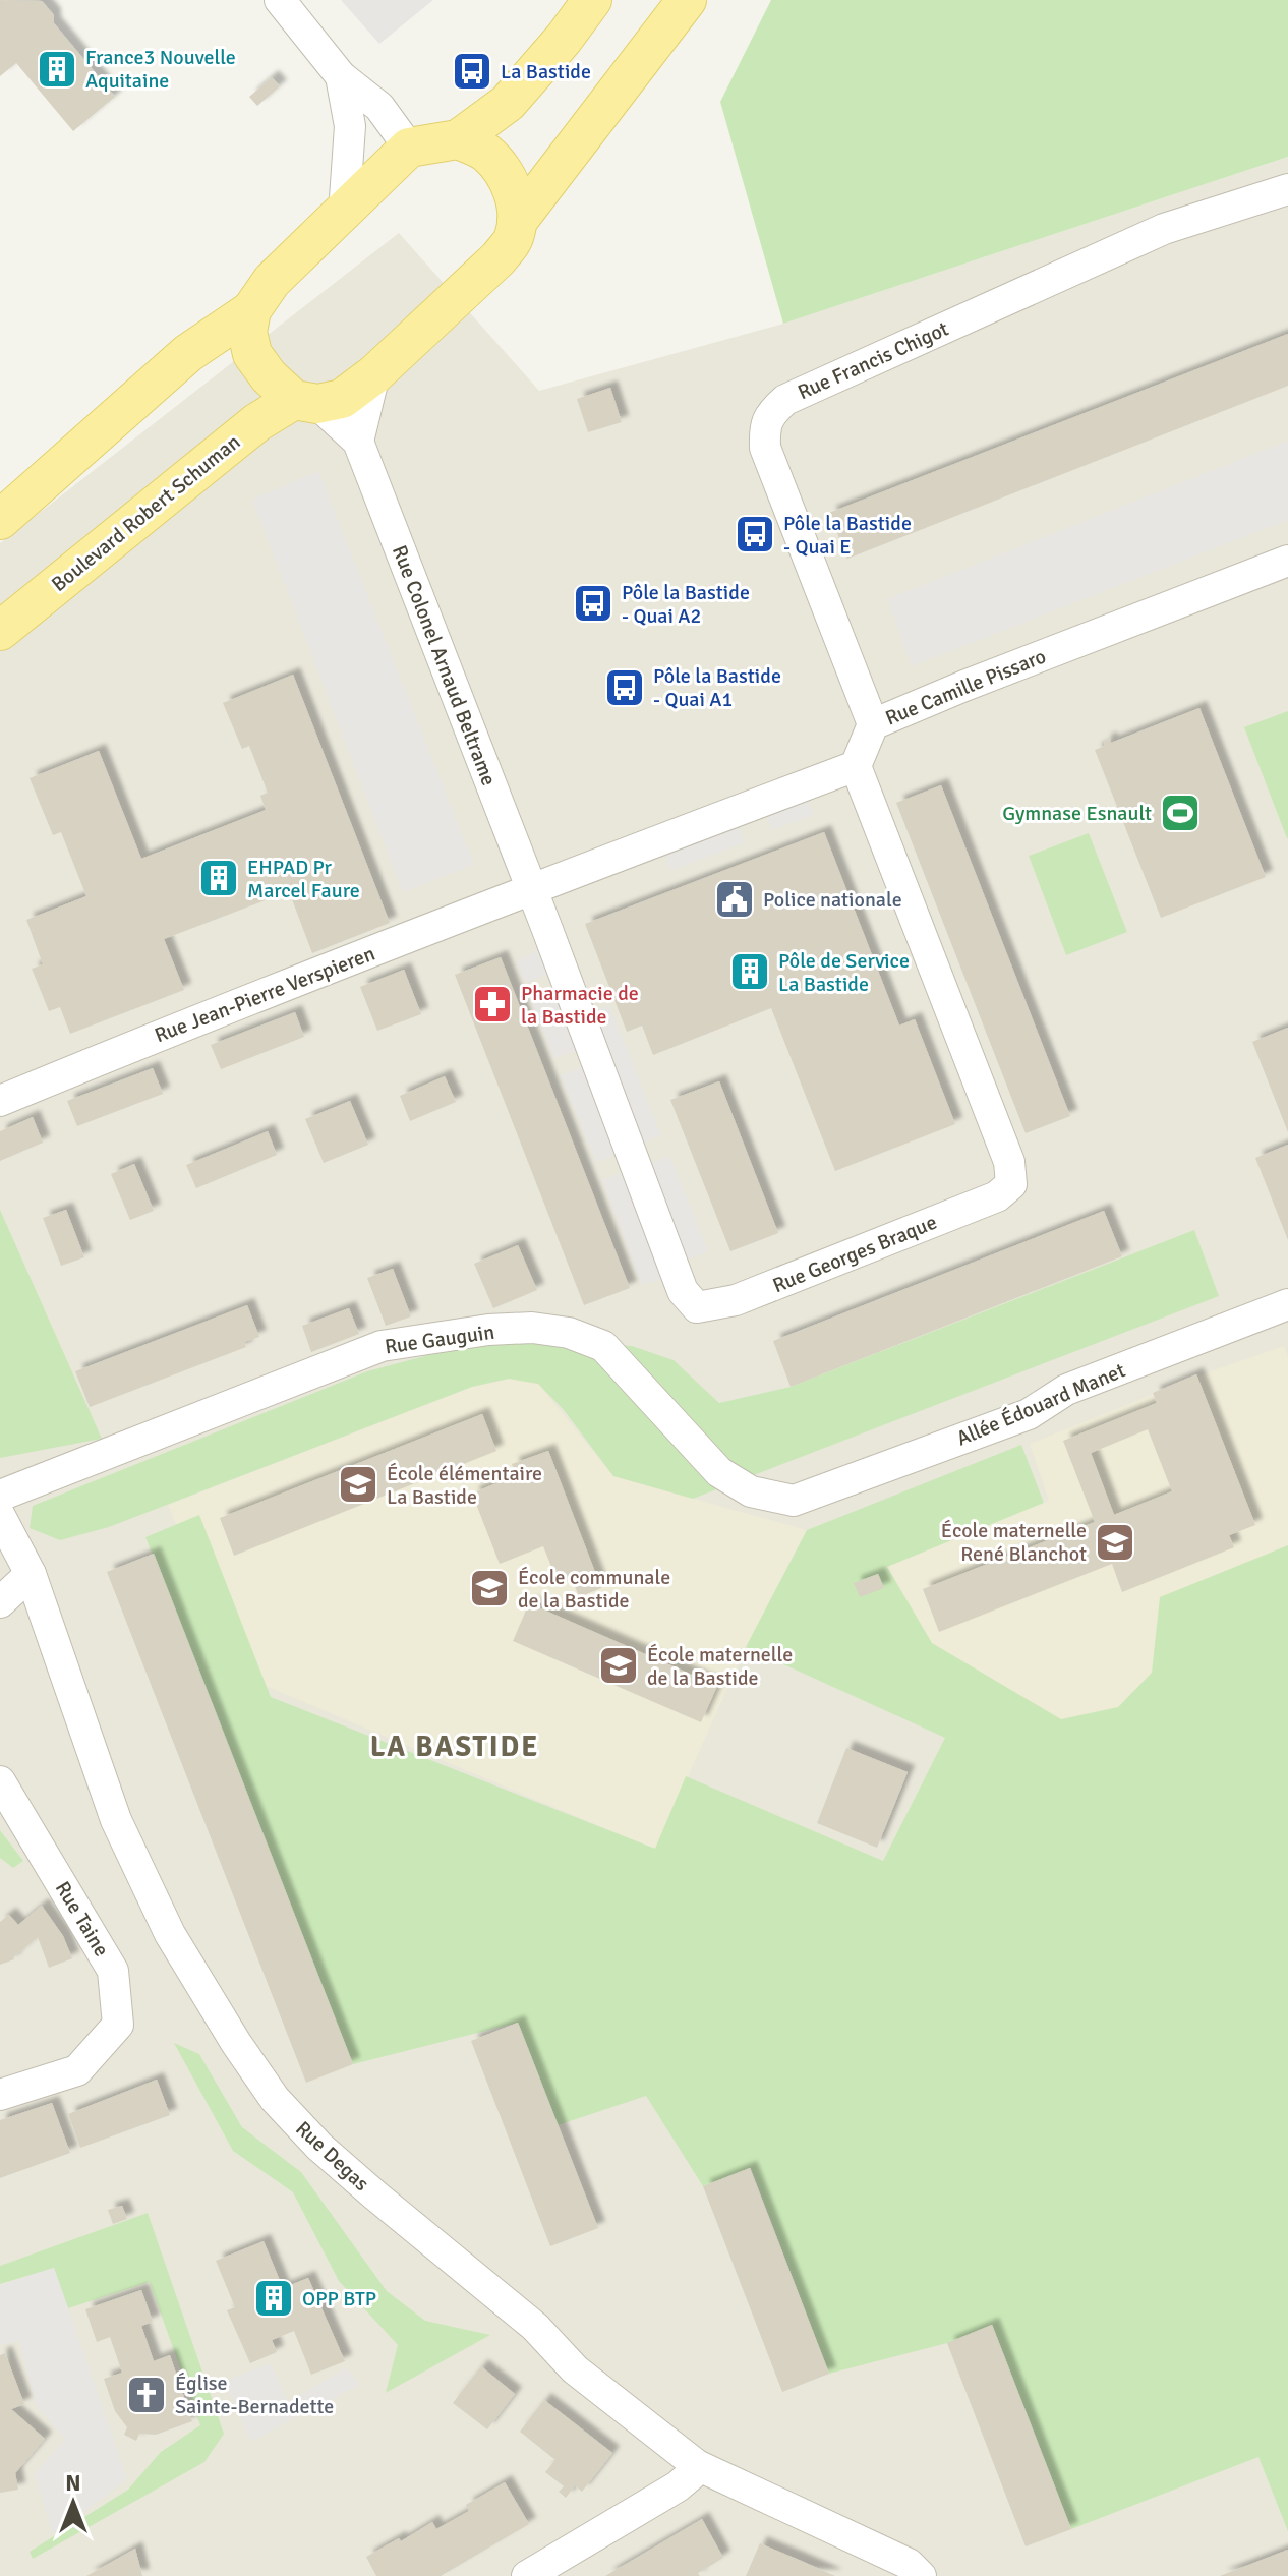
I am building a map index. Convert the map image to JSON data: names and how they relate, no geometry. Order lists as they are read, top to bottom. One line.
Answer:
{"streets":{"main road":["Boulevard Robert Schuman"],"street":["Rue Francis Chigot","Rue Colonel Arnaud Beltrame","Rue Camille Pissaro","Rue Jean-Pierre Verspieren","Rue Georges Braque","Rue Gauguin","Allée Édouard Manet","Rue Taine","Rue Degas"]},"crossings":[["Rue Francis Chigot","Rue Camille Pissaro"],["Boulevard Robert Schuman","Rue Colonel Arnaud Beltrame"],["Rue Colonel Arnaud Beltrame","Rue Jean-Pierre Verspieren"],["Rue Colonel Arnaud Beltrame","Rue Georges Braque"],["Rue Camille Pissaro","Rue Georges Braque"],["Rue Jean-Pierre Verspieren","Rue Georges Braque"],["Rue Gauguin","Allée Édouard Manet"]],"districts":["LA BASTIDE"],"places":{"building":["France3 Nouvelle Aquitaine","EHPAD Pr Marcel Faure","Pôle de Service La Bastide","OPP BTP"],"bus stop":["La Bastide","Pôle la Bastide - Quai E","Pôle la Bastide - Quai A2","Pôle la Bastide - Quai A1"],"sports":["Gymnase Esnault"],"public building":["Police nationale"],"pharmacy":["Pharmacie de la Bastide"],"school or university":["École élémentaire La Bastide","École maternelle René Blanchot","École communale de la Bastide","École maternelle de la Bastide"],"church":["Église Sainte-Bernadette"]},"north":"top"}
